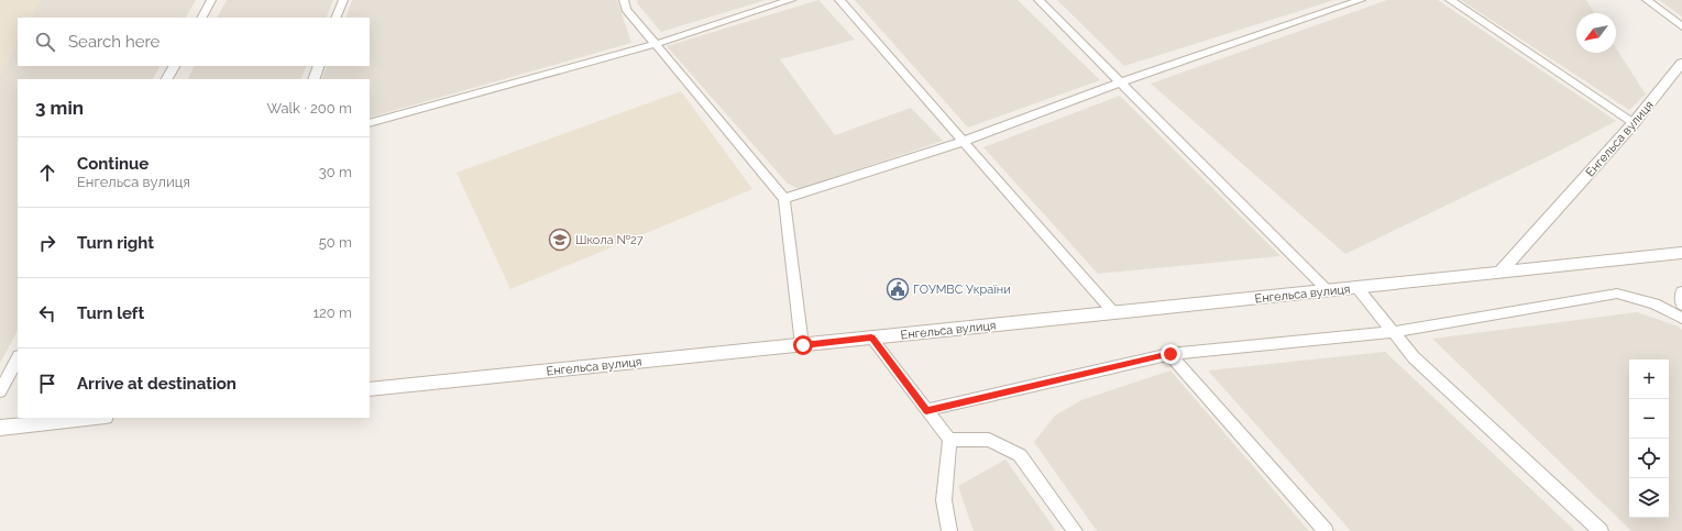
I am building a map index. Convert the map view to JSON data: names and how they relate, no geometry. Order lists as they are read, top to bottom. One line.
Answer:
{"streets":{"street":["Енгельса вулиця"]},"places":{"school or university":["Школа №27"],"public building":["ГОУМВС України"]},"north":"bottom left","page":{"search":"Search here","heading":["3 min","Walk · 200 m"],"list":[["Continue","Енгельса вулиця","30 m"],["Turn right","50 m"],["Turn left","120 m"],"Arrive at destination"],"map_buttons":["+","−"]}}
